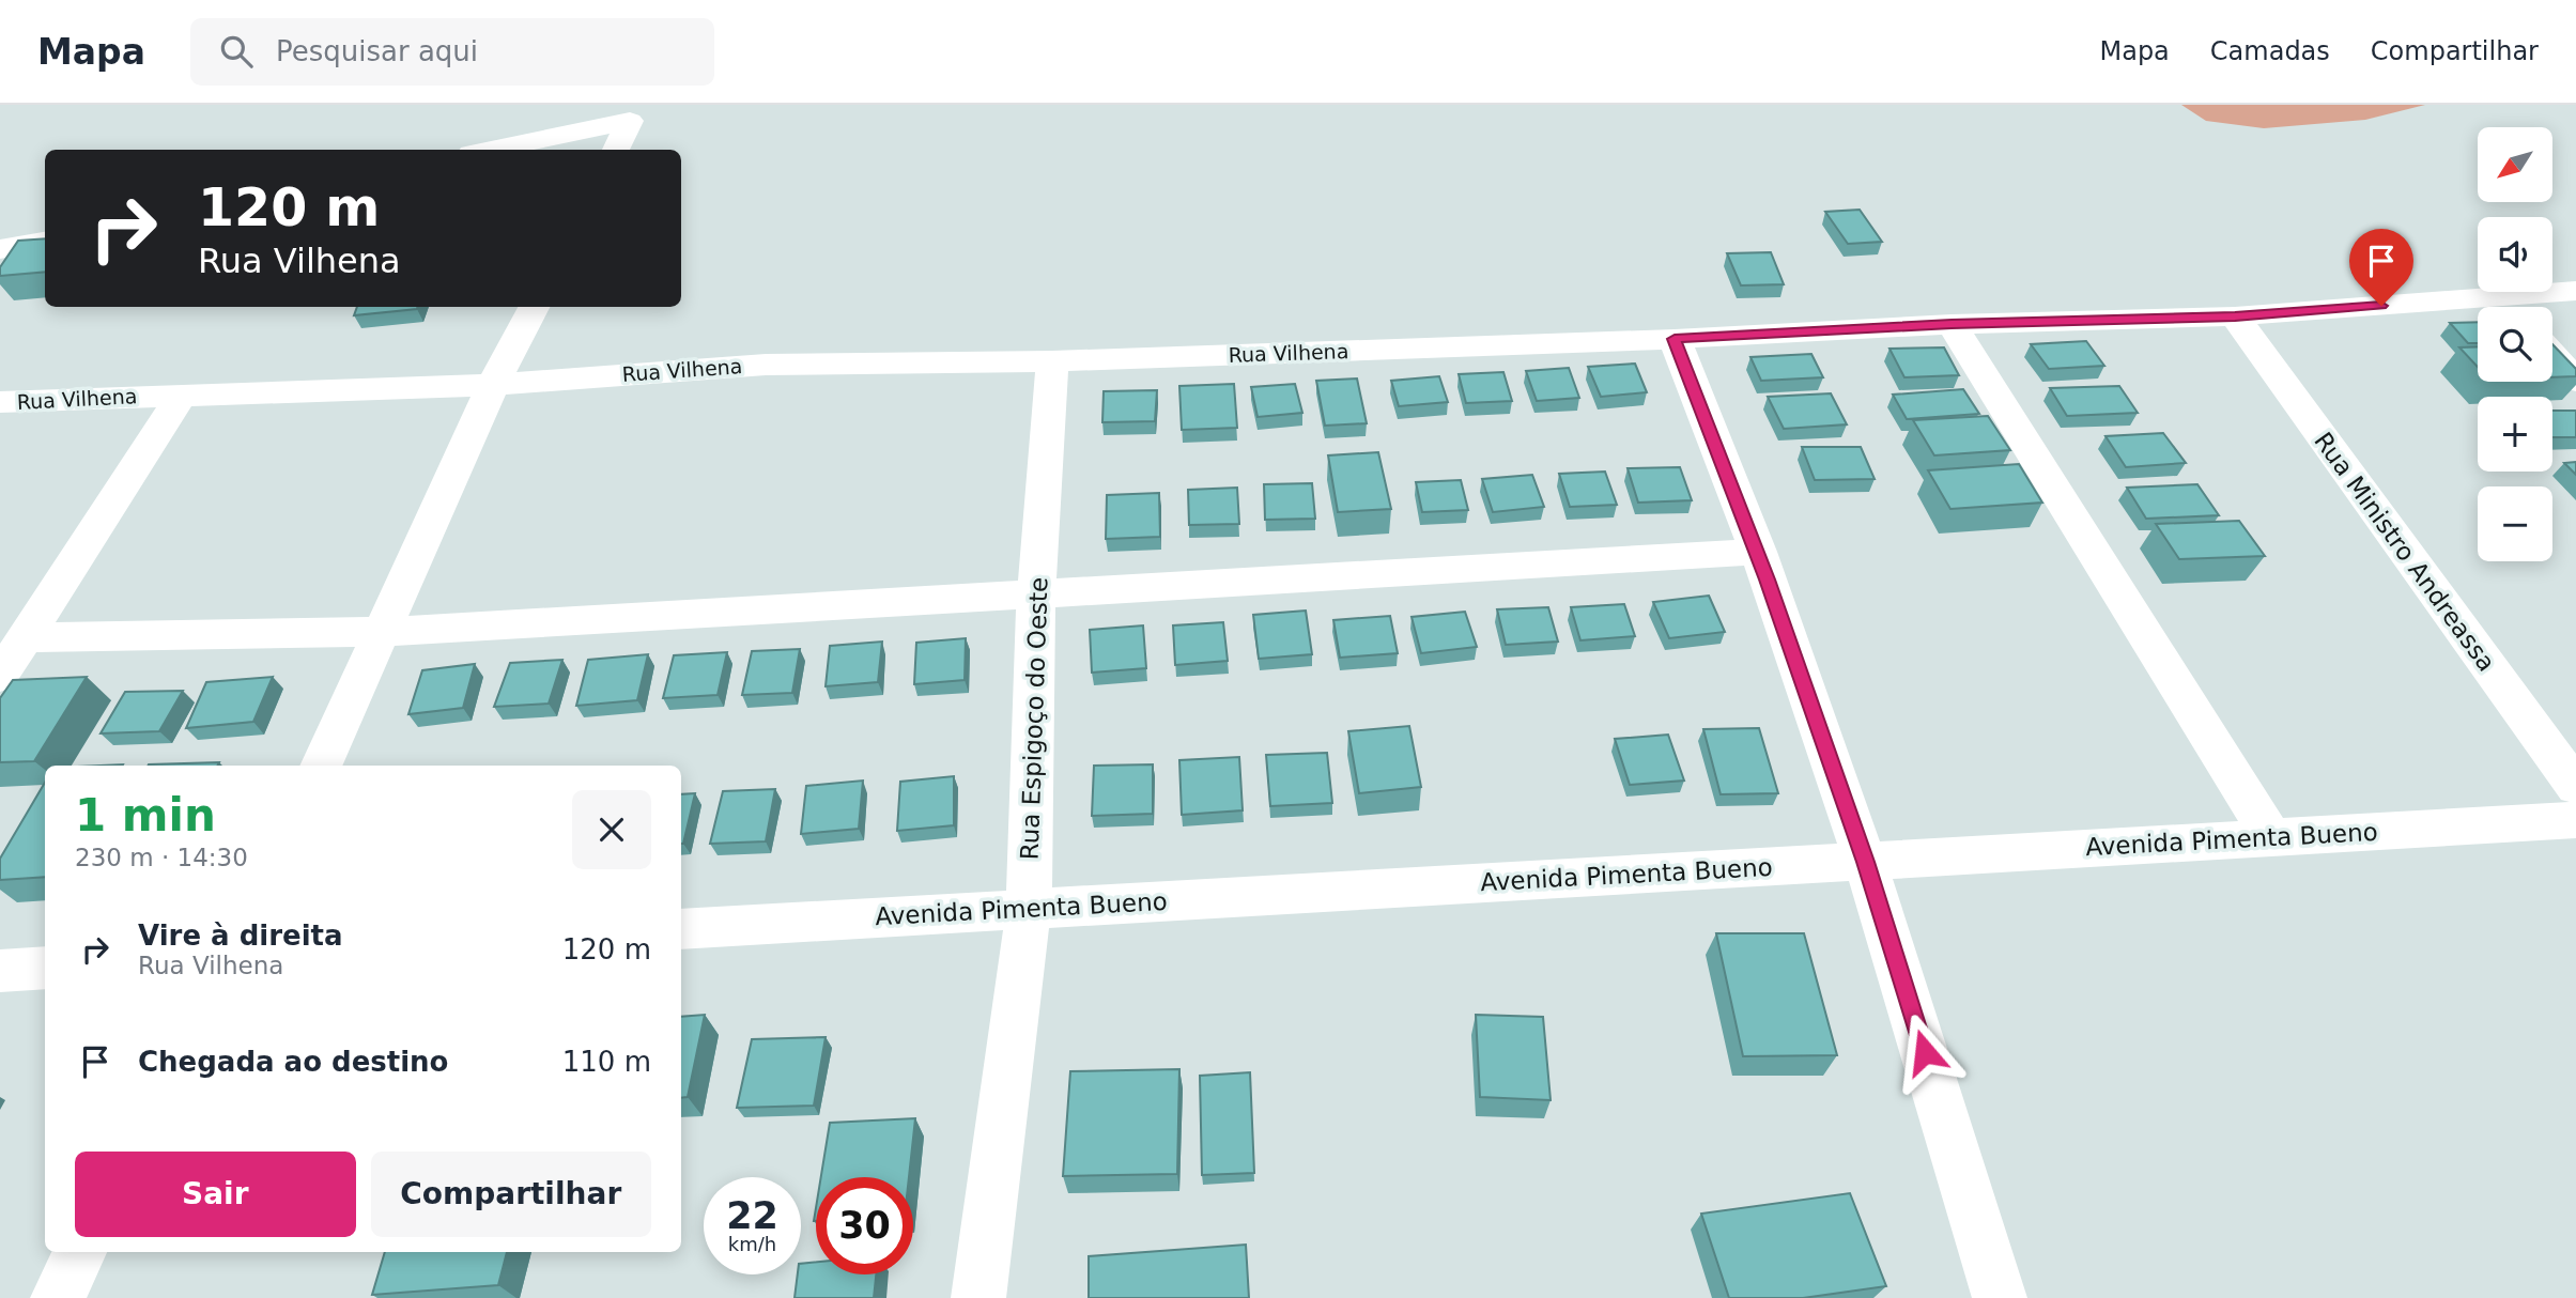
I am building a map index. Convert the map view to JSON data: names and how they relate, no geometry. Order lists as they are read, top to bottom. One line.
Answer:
{"streets":{"street":["Rua Vilhena","Rua Ministro Andreassa","Rua Espigoço do Oeste","Avenida Pimenta Bueno"]},"crossings":[["Rua Vilhena","Rua Ministro Andreassa"],["Rua Vilhena","Rua Espigoço do Oeste"],["Rua Espigoço do Oeste","Avenida Pimenta Bueno"]],"north":"bottom left","page":{"header":"Mapa","search":"Pesquisar aqui","nav":["Mapa","Camadas","Compartilhar"],"map_buttons":["+","−"],"turn":["120 m","Rua Vilhena"],"heading":["1 min","230 m · 14:30"],"list":[{"name":"Vire à direita","note":"Rua Vilhena","value":"120 m"},{"name":"Chegada ao destino","value":"110 m"}],"buttons":["Sair","Compartilhar"],"speed":"22 km/h","limit":"30"}}
